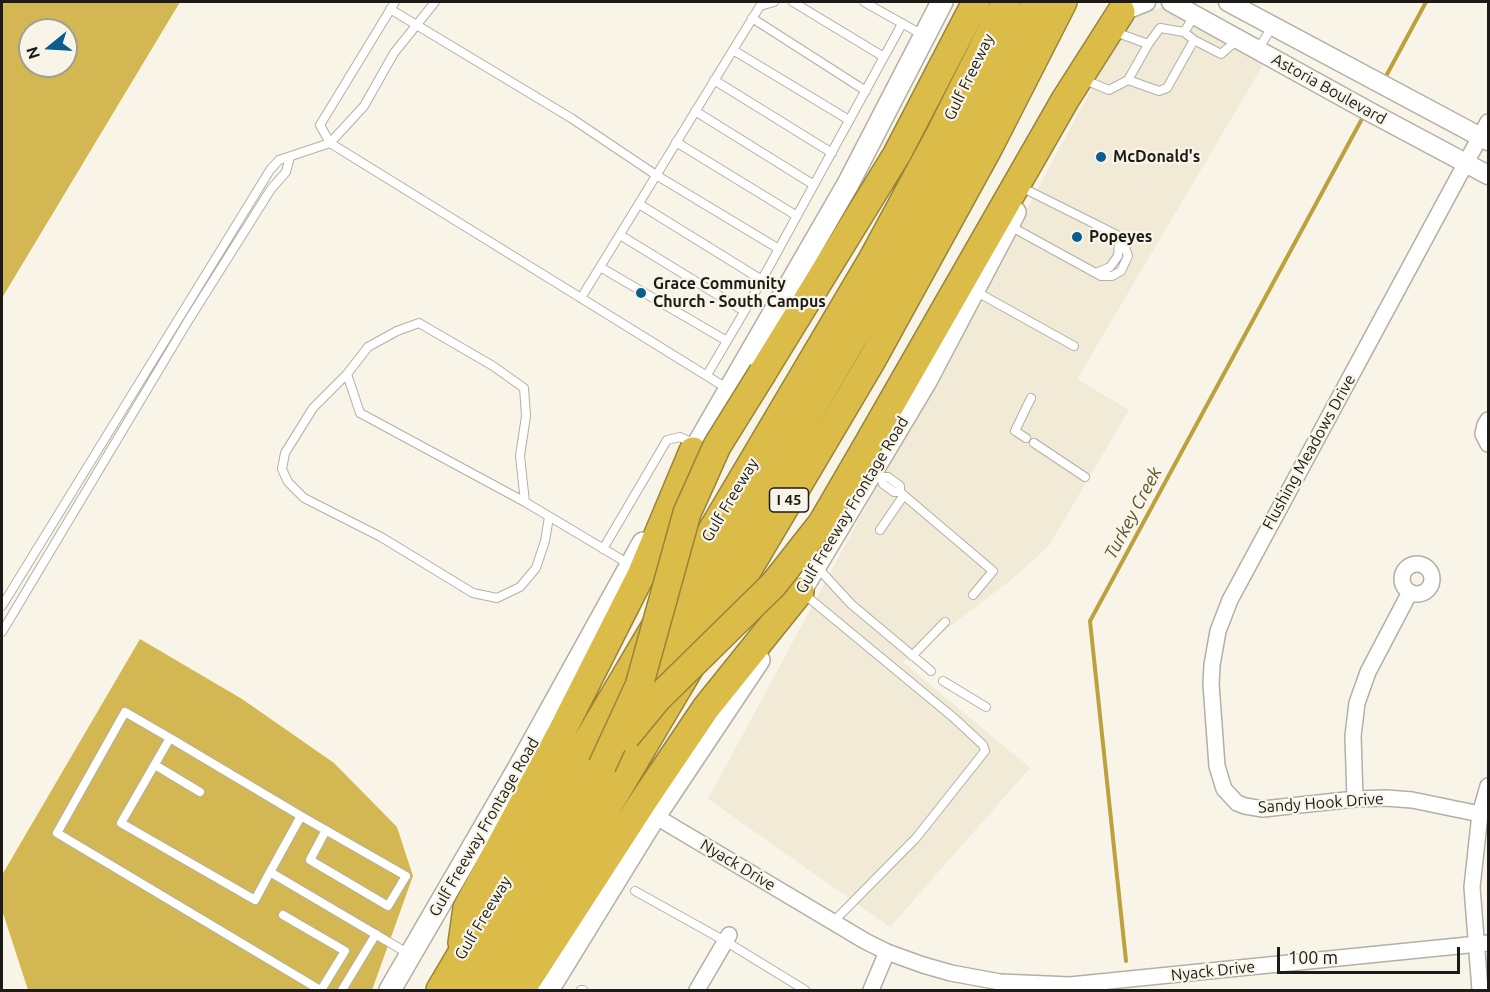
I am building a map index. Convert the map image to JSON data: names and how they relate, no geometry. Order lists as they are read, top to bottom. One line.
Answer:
{"streets":{"highway":["Gulf Freeway","I 45"],"main road":["Gulf Freeway Frontage Road"],"street":["Astoria Boulevard","Flushing Meadows Drive","Sandy Hook Drive","Nyack Drive"]},"crossings":[["Astoria Boulevard","Flushing Meadows Drive"],["Flushing Meadows Drive","Sandy Hook Drive"],["Gulf Freeway Frontage Road","Nyack Drive"]],"water":["Turkey Creek"],"places":["McDonald's","Popeyes","Grace Community Church - South Campus"],"scale_bar":"100 m","north":"left"}
